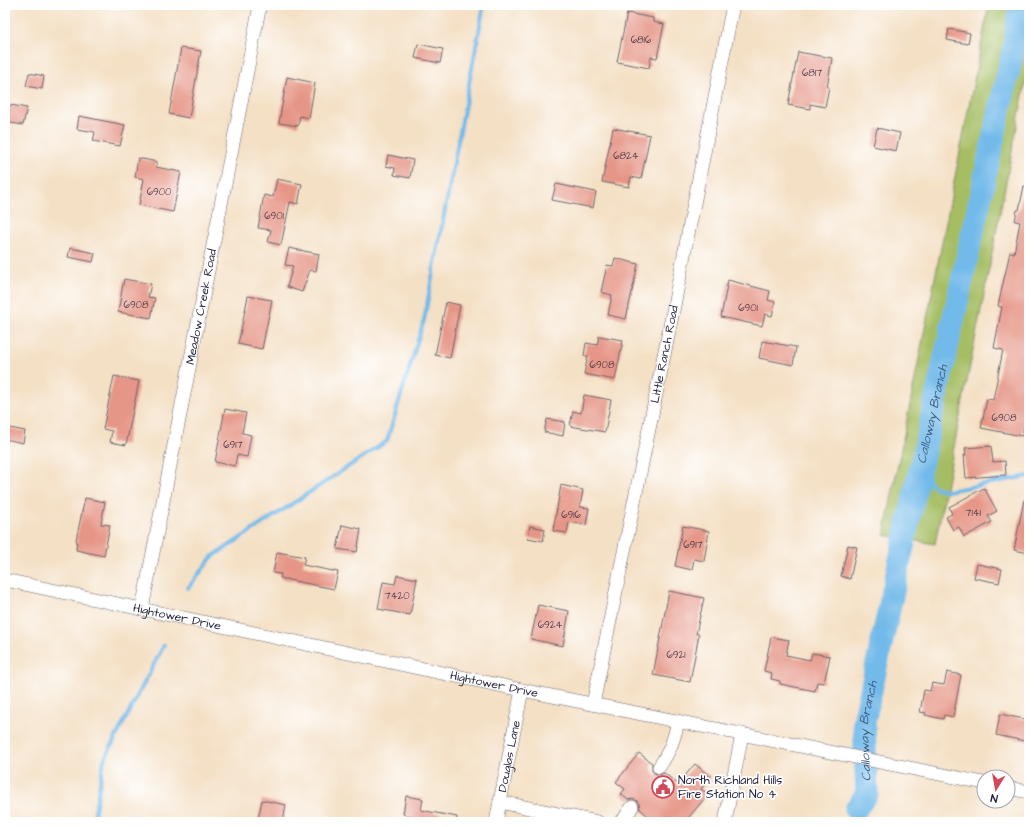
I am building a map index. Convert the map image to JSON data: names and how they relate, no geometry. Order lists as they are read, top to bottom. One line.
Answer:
{"streets":{"street":["Meadow Creek Road","Little Ranch Road","Hightower Drive","Douglas Lane"]},"crossings":[["Meadow Creek Road","Hightower Drive"],["Little Ranch Road","Hightower Drive"],["Hightower Drive","Douglas Lane"]],"water":["Calloway Branch"],"places":{"public building":["North Richland Hills Fire Station No 4"]},"house_numbers":["6816","6817","6824","6900","6901","6908","6901","6908","6908","6917","7141","6916","6917","7420","6924","6921"],"north":"bottom"}
